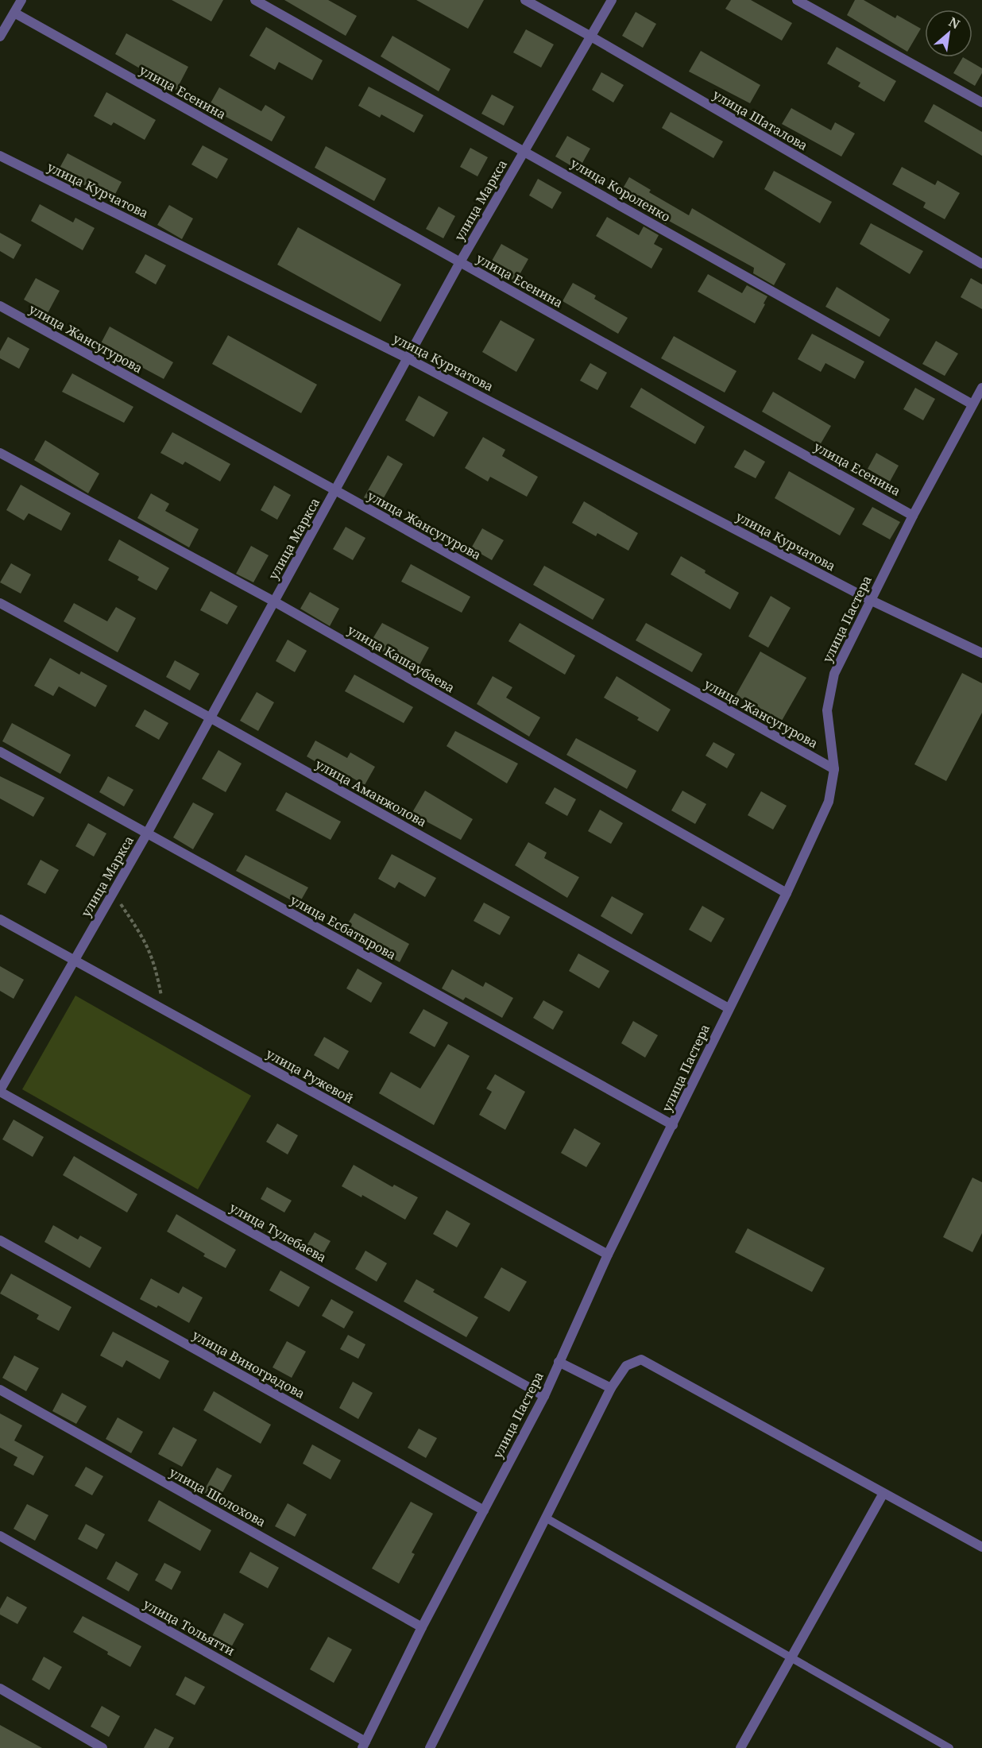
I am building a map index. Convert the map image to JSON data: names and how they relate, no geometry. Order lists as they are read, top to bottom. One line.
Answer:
{"streets":{"street":["улица Есенина","улица Шаталова","улица Курчатова","улица Короленко","улица Маркса","улица Жансугурова","улица Пастера","улица Кашаубаева","улица Аманжолова","улица Есбатырова","улица Ружевой","улица Тулебаева","улица Виноградова","улица Шолохова","улица Тольятти"]},"crossings":[["улица Есенина","улица Маркса"],["улица Есенина","улица Пастера"],["улица Шаталова","улица Маркса"],["улица Курчатова","улица Маркса"],["улица Курчатова","улица Пастера"],["улица Короленко","улица Маркса"],["улица Короленко","улица Пастера"],["улица Маркса","улица Жансугурова"],["улица Маркса","улица Кашаубаева"],["улица Маркса","улица Аманжолова"],["улица Маркса","улица Есбатырова"],["улица Маркса","улица Ружевой"],["улица Маркса","улица Тулебаева"],["улица Жансугурова","улица Пастера"],["улица Пастера","улица Кашаубаева"],["улица Пастера","улица Аманжолова"],["улица Пастера","улица Есбатырова"],["улица Пастера","улица Ружевой"],["улица Пастера","улица Тулебаева"],["улица Пастера","улица Виноградова"],["улица Пастера","улица Шолохова"],["улица Пастера","улица Тольятти"]],"north":"top right"}
